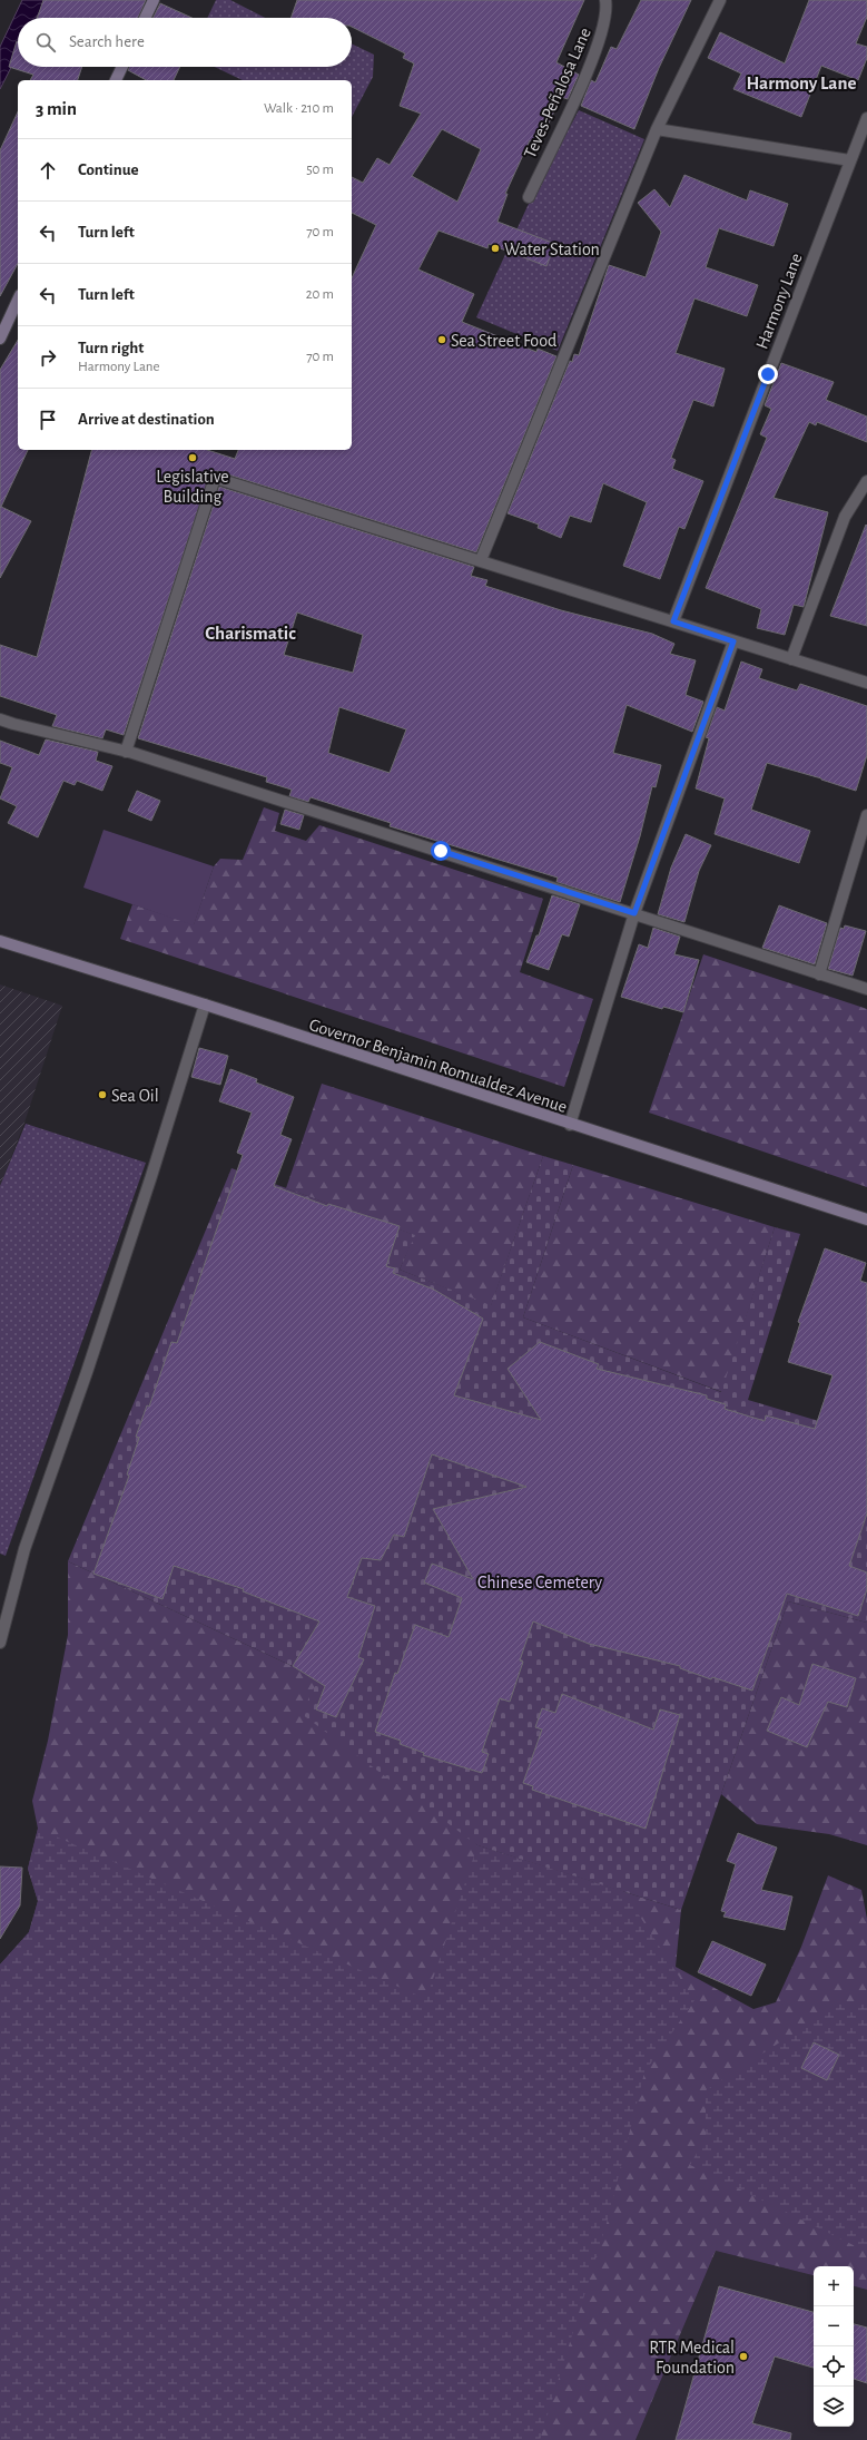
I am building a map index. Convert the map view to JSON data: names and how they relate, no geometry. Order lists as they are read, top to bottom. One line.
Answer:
{"streets":{"main road":["Governor Benjamin Romualdez Avenue"],"street":["Teves-Peñalosa Lane","Harmony Lane"]},"districts":["Harmony Lane","Charismatic"],"parks":["Chinese Cemetery"],"places":["Water Station","Sea Street Food","Legislative Building","Sea Oil","RTR Medical Foundation"],"page":{"search":"Search here","heading":["3 min","Walk · 210 m"],"list":[["Continue","50 m"],["Turn left","70 m"],["Turn left","20 m"],["Turn right","Harmony Lane","70 m"],"Arrive at destination"],"map_buttons":["+","−"]}}
